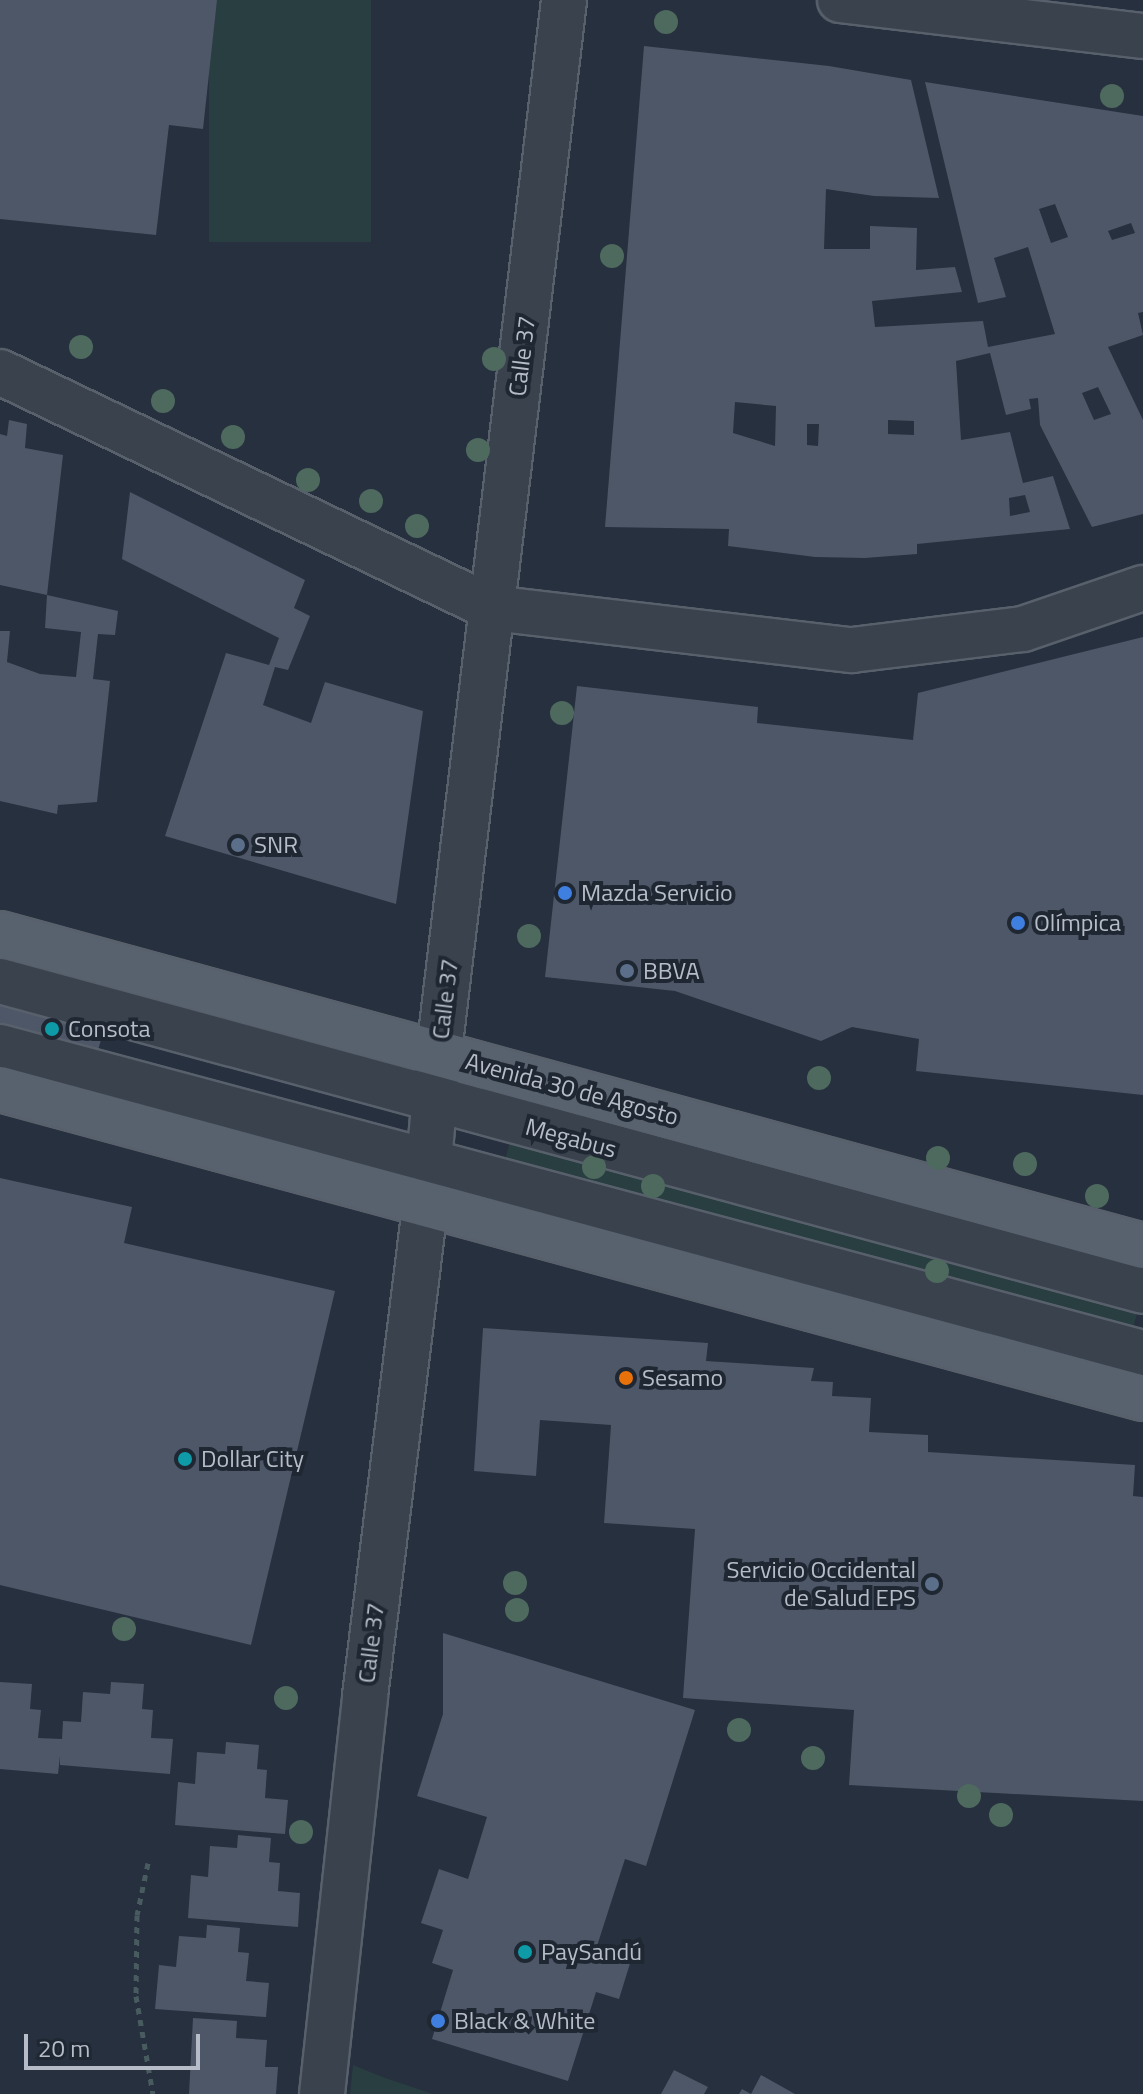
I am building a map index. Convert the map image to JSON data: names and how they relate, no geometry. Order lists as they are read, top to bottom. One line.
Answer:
{"streets":{"main road":["Avenida 30 de Agosto"],"street":["Calle 37","Megabus"]},"crossings":[["Calle 37","Avenida 30 de Agosto"],["Calle 37","Megabus"]],"places":["SNR","Mazda Servicio","Olímpica","BBVA","Consota","Sesamo","Dollar City","Servicio Occidental de Salud EPS","PaySandú","Black & White"],"scale_bar":"20 m"}
